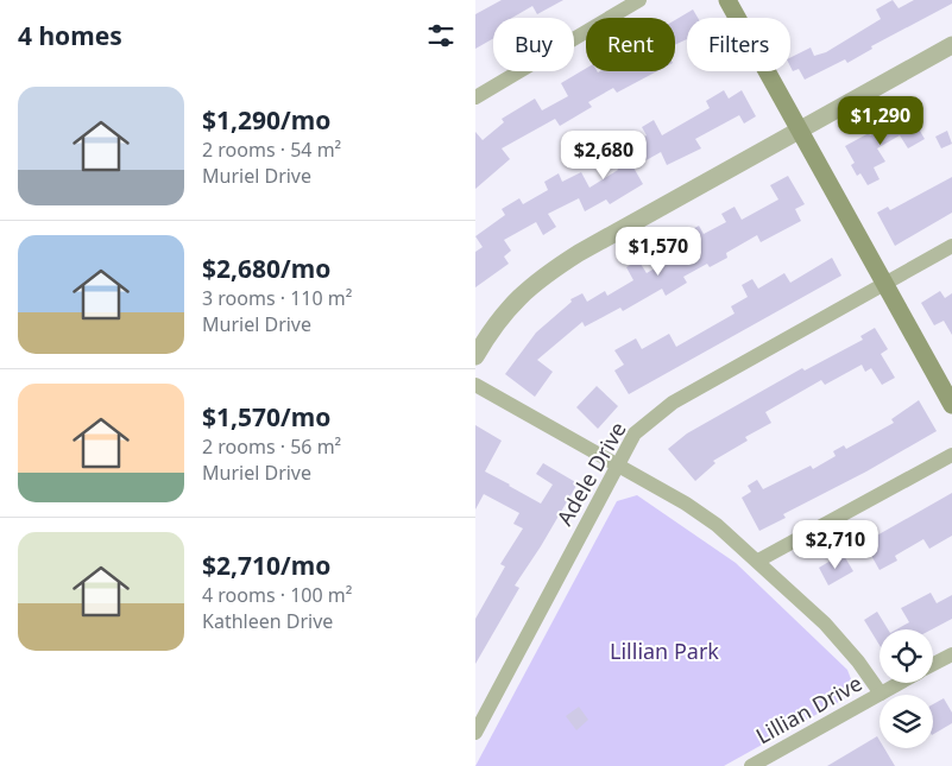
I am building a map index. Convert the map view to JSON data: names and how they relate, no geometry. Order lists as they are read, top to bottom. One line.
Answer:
{"streets":{"street":["Adele Drive","Lillian Drive"]},"parks":["Lillian Park"],"page":{"heading":"4 homes","chip":["Buy","Rent","Filters"],"list":[{"name":"$1,290/mo","note":"2 rooms · 54 m² · Muriel Drive"},{"name":"$2,680/mo","note":"3 rooms · 110 m² · Muriel Drive"},{"name":"$1,570/mo","note":"2 rooms · 56 m² · Muriel Drive"},{"name":"$2,710/mo","note":"4 rooms · 100 m² · Kathleen Drive"}],"price":["$1,290","$2,680","$1,570","$2,710"]}}
